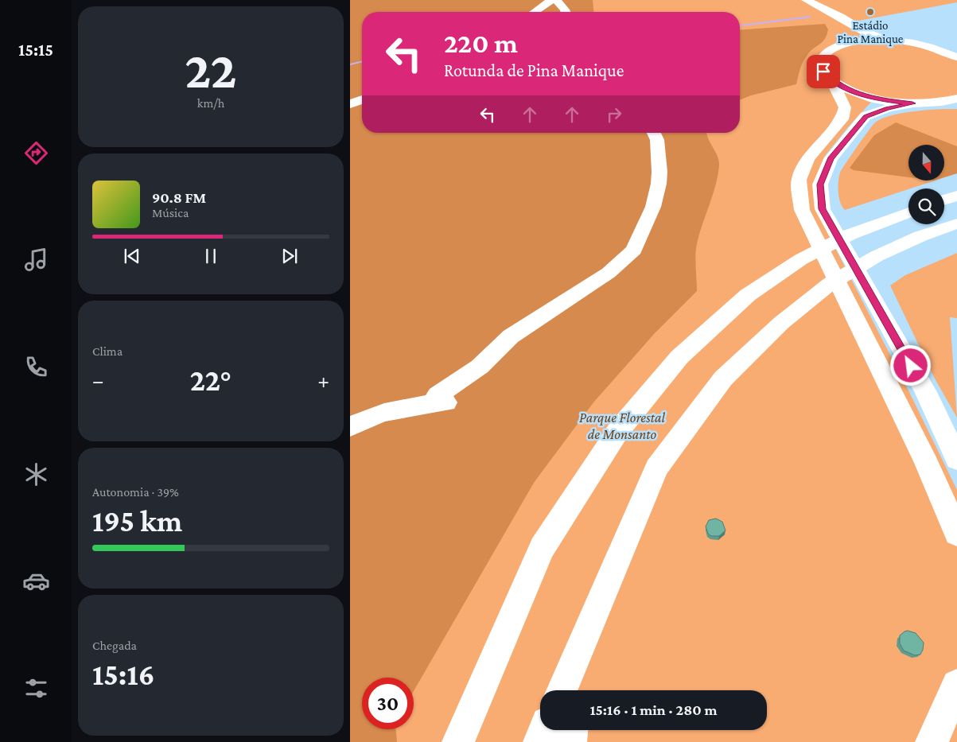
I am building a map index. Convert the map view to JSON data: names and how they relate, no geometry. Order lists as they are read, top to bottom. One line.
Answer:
{"parks":["Parque Florestal de Monsanto"],"places":["Estádio Pina Manique"],"north":"bottom","page":{"tabs":"15:15","tile":[["22","km/h"],"Clima",["Autonomia · 39%","195 km"],["Chegada","15:16"]],"turn":["220 m","Rotunda de Pina Manique"],"song":["90.8 FM","Música"],"heat":["−","22°","+"],"limit":"30","trip":"15:16 · 1 min · 280 m"}}
